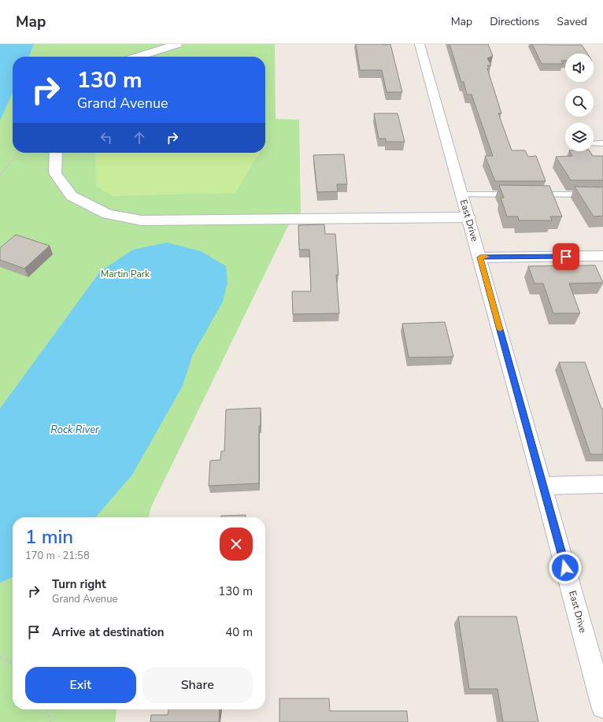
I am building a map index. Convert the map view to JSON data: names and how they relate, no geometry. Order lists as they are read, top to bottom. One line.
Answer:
{"streets":{"street":["East Drive"]},"water":["Rock River"],"parks":["Martin Park"],"page":{"header":"Map","nav":["Map","Directions","Saved"],"turn":["130 m","Grand Avenue"],"heading":["1 min","170 m · 21:58"],"list":[{"name":"Turn right","note":"Grand Avenue","value":"130 m"},{"name":"Arrive at destination","value":"40 m"}],"buttons":["Exit","Share"]}}
